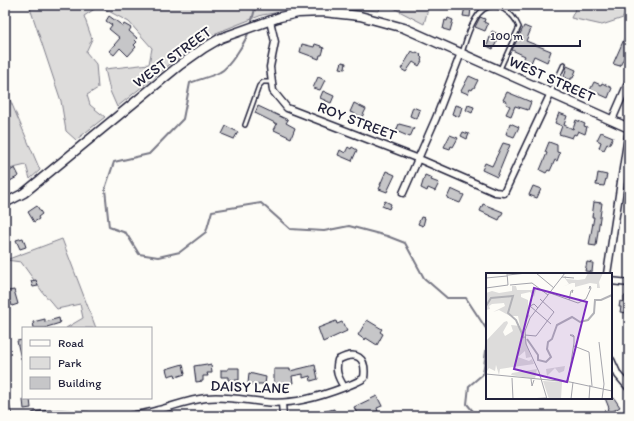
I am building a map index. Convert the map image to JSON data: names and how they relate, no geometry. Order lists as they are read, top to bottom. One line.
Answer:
{"streets":{"main road":["WEST STREET"],"street":["ROY STREET","DAISY LANE"]},"crossings":[["WEST STREET","ROY STREET"]],"legend":["Road","Park","Building"],"scale_bar":"100 m"}
